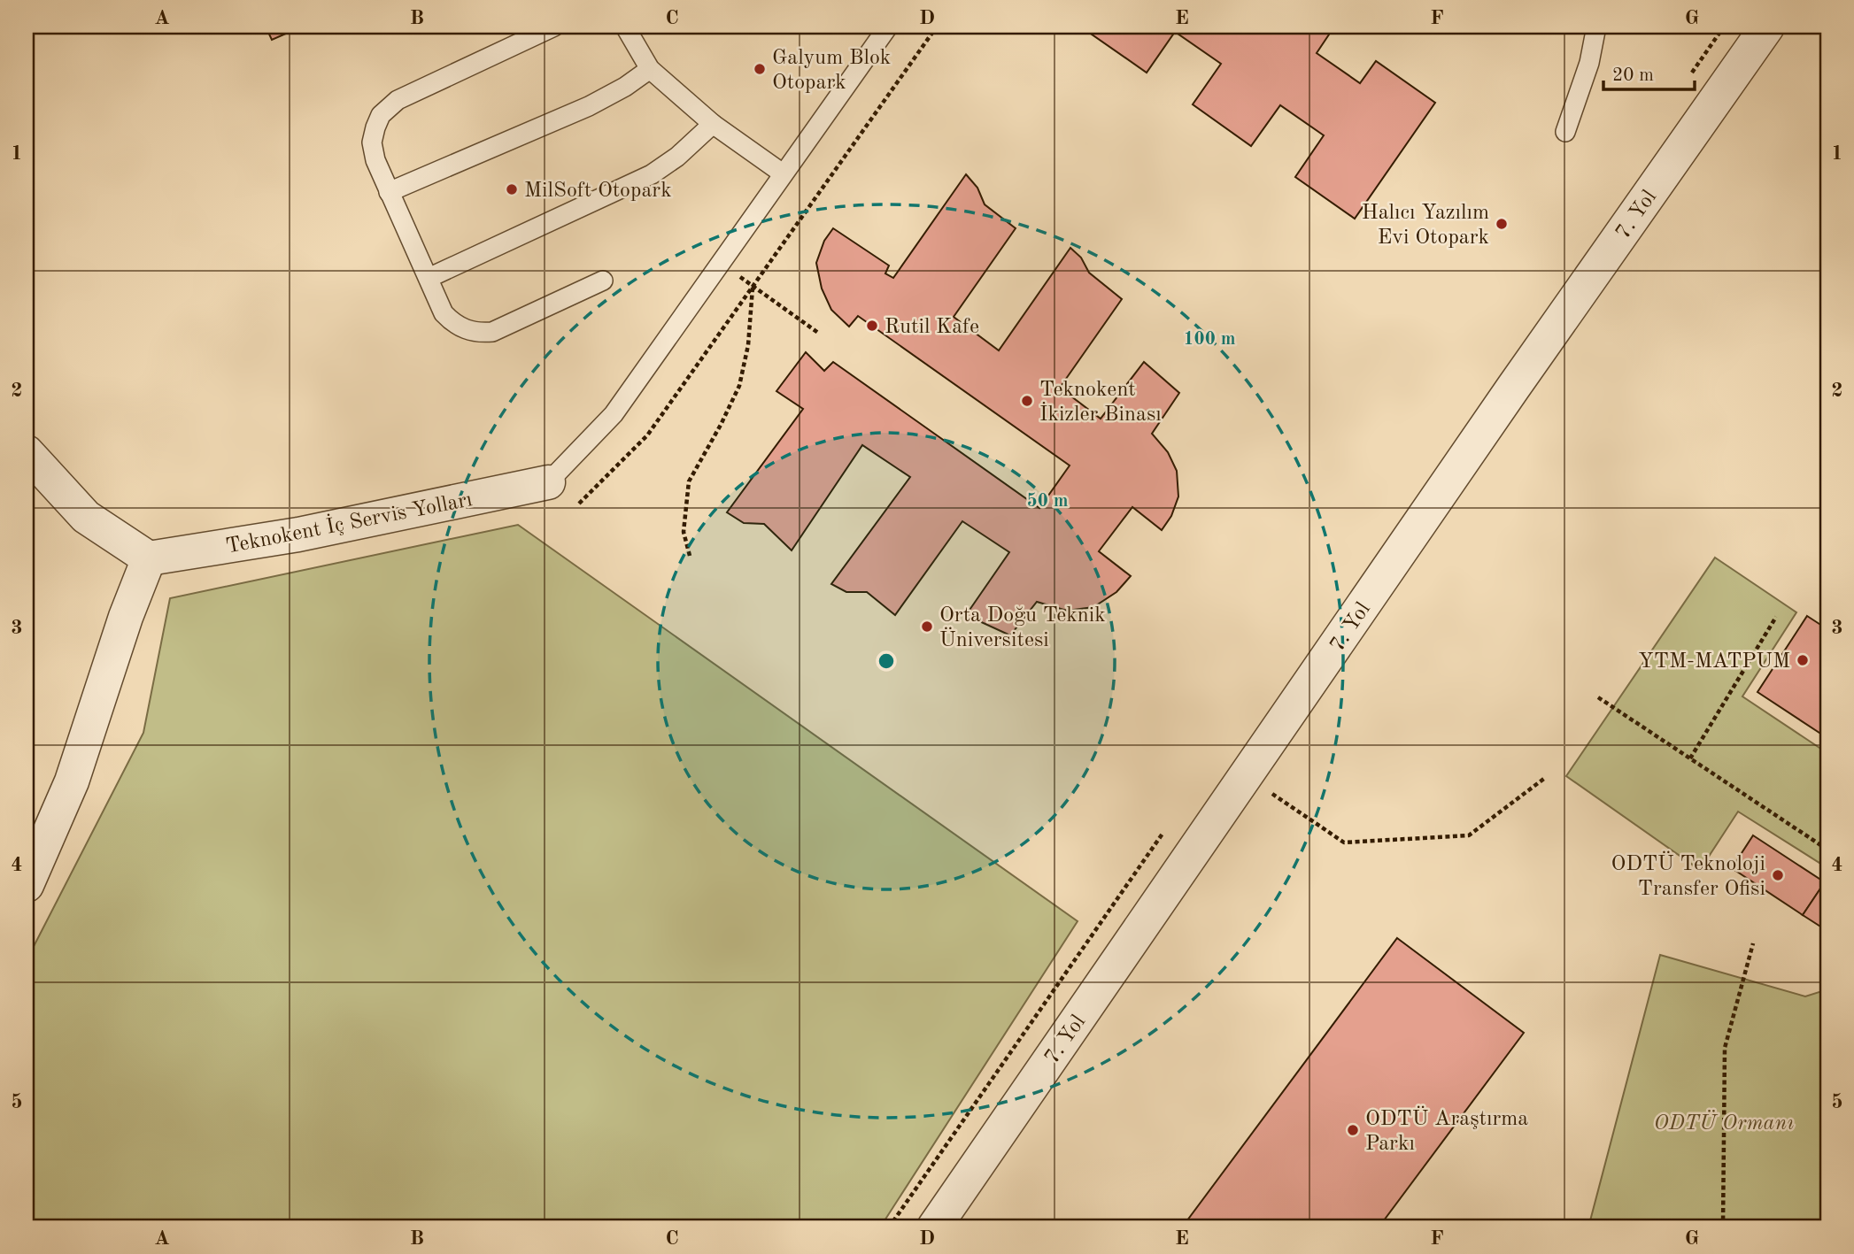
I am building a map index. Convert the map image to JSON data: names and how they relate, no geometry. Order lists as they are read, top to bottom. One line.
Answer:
{"streets":{"street":["7. Yol","Teknokent İç Servis Yolları"]},"parks":["ODTÜ Ormanı"],"places":["Galyum Blok Otopark","MilSoft Otopark","Halıcı Yazılım Evi Otopark","Rutil Kafe","Teknokent İkizler Binası","Orta Doğu Teknik Üniversitesi","YTM-MATPUM","ODTÜ Teknoloji Transfer Ofisi","ODTÜ Araştırma Parkı"],"scale_bar":"20 m","grid":{"columns":["A","B","C","D","E","F","G"],"rows":["1","2","3","4","5"]},"rings":["100 m","50 m"]}
